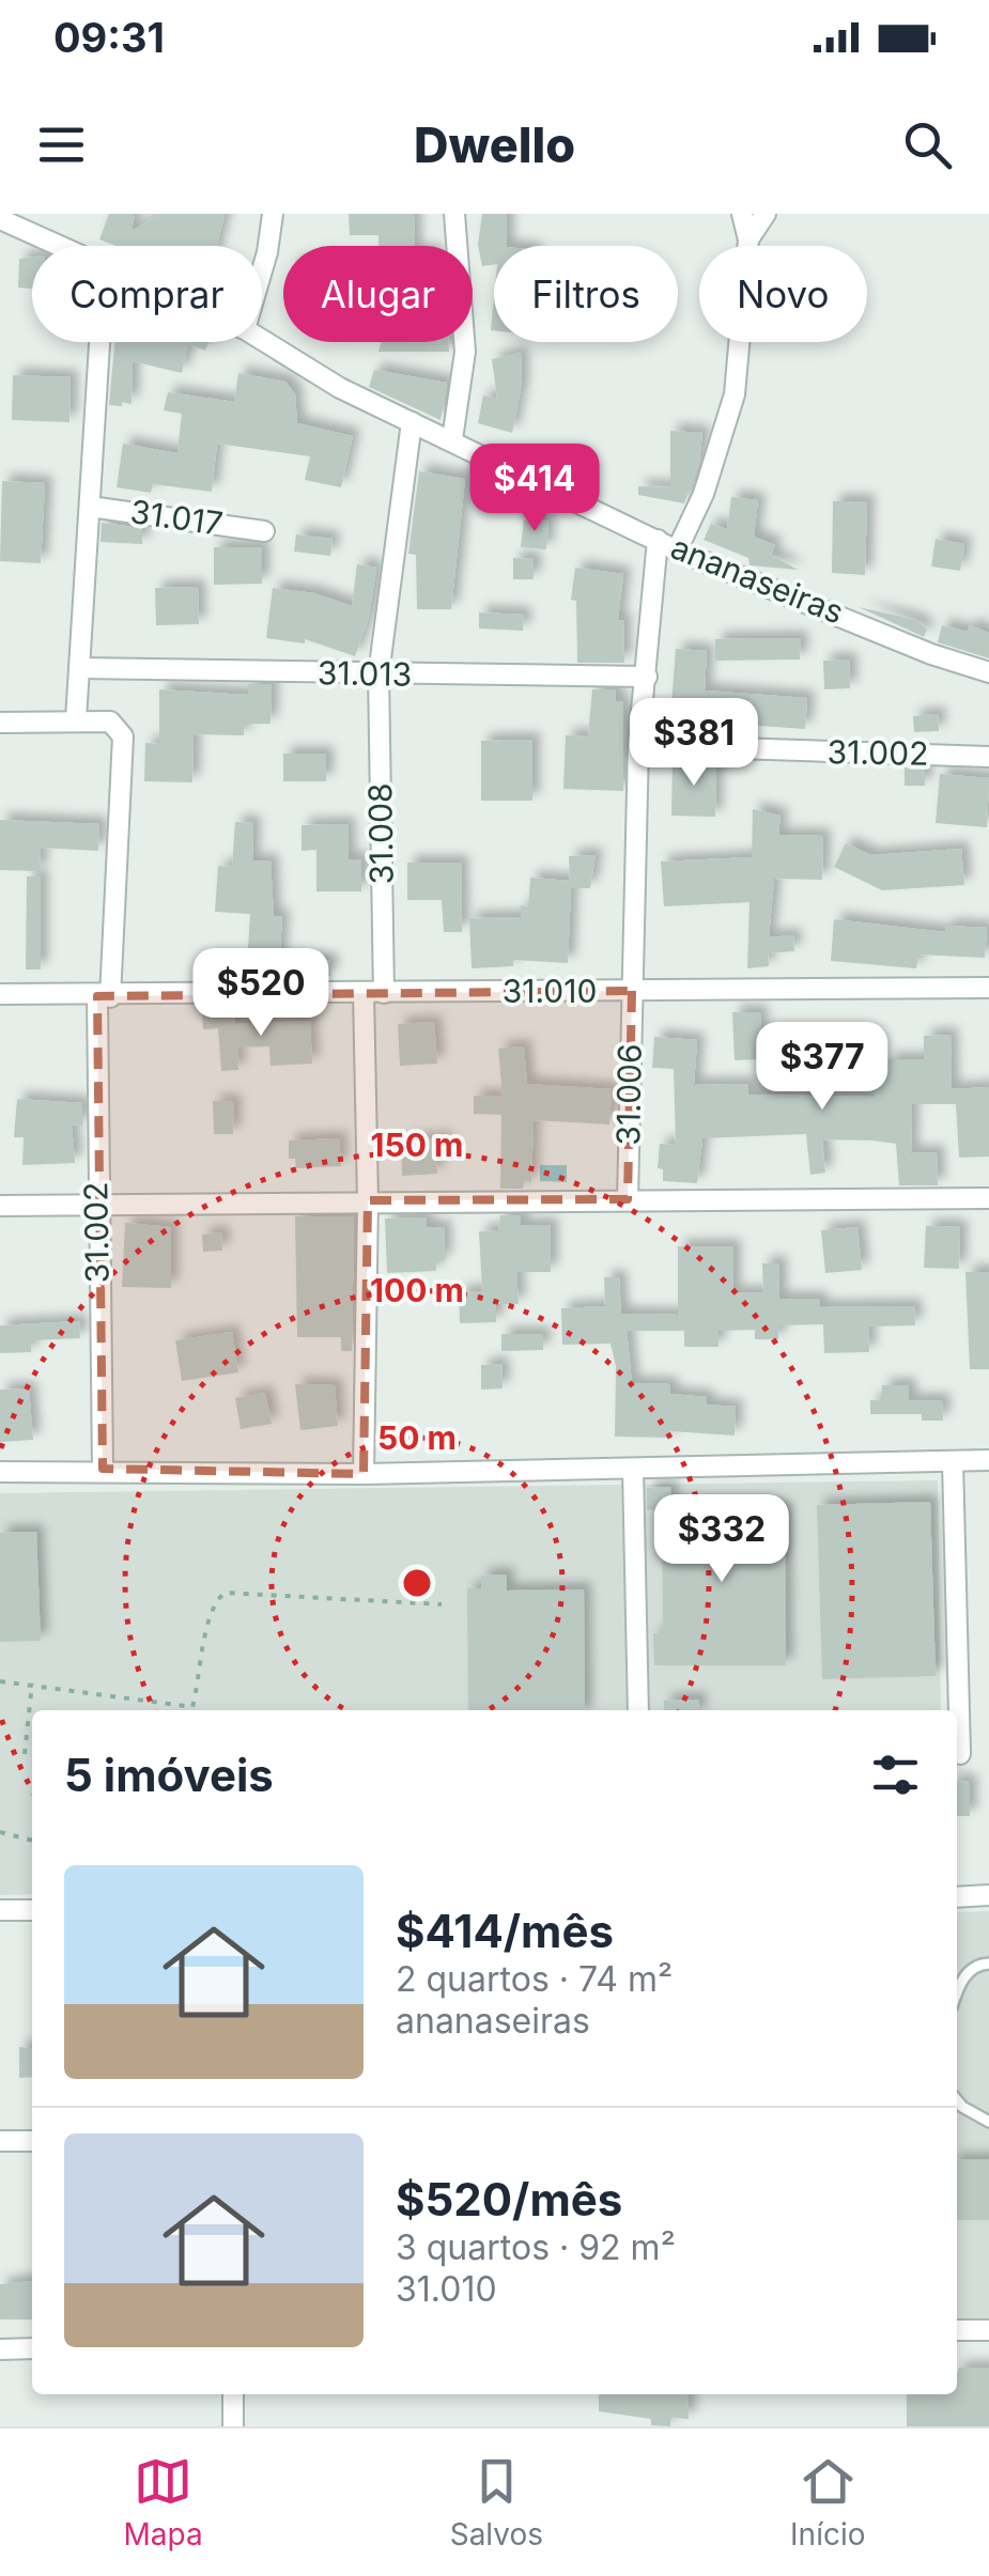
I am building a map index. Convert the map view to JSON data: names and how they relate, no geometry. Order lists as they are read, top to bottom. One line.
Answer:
{"streets":{"street":["31.017","ananaseiras","31.013","31.002","31.008","31.010","31.006"]},"crossings":[["ananaseiras","31.008"],["ananaseiras","31.006"],["31.013","31.008"],["31.013","31.006"],["31.002","31.010"],["31.002","31.006"],["31.008","31.010"],["31.010","31.006"]],"page":{"status":"09:31","header":"Dwello","chip":["Comprar","Alugar","Filtros","Novo"],"price":["$414","$381","$520","$377","$332"],"heading":"5 imóveis","list":[{"name":"$414/mês","note":"2 quartos · 74 m² · ananaseiras"},{"name":"$520/mês","note":"3 quartos · 92 m² · 31.010"}],"tabs":["Mapa","Salvos","Início"]},"rings":["150 m","100 m","50 m"]}
